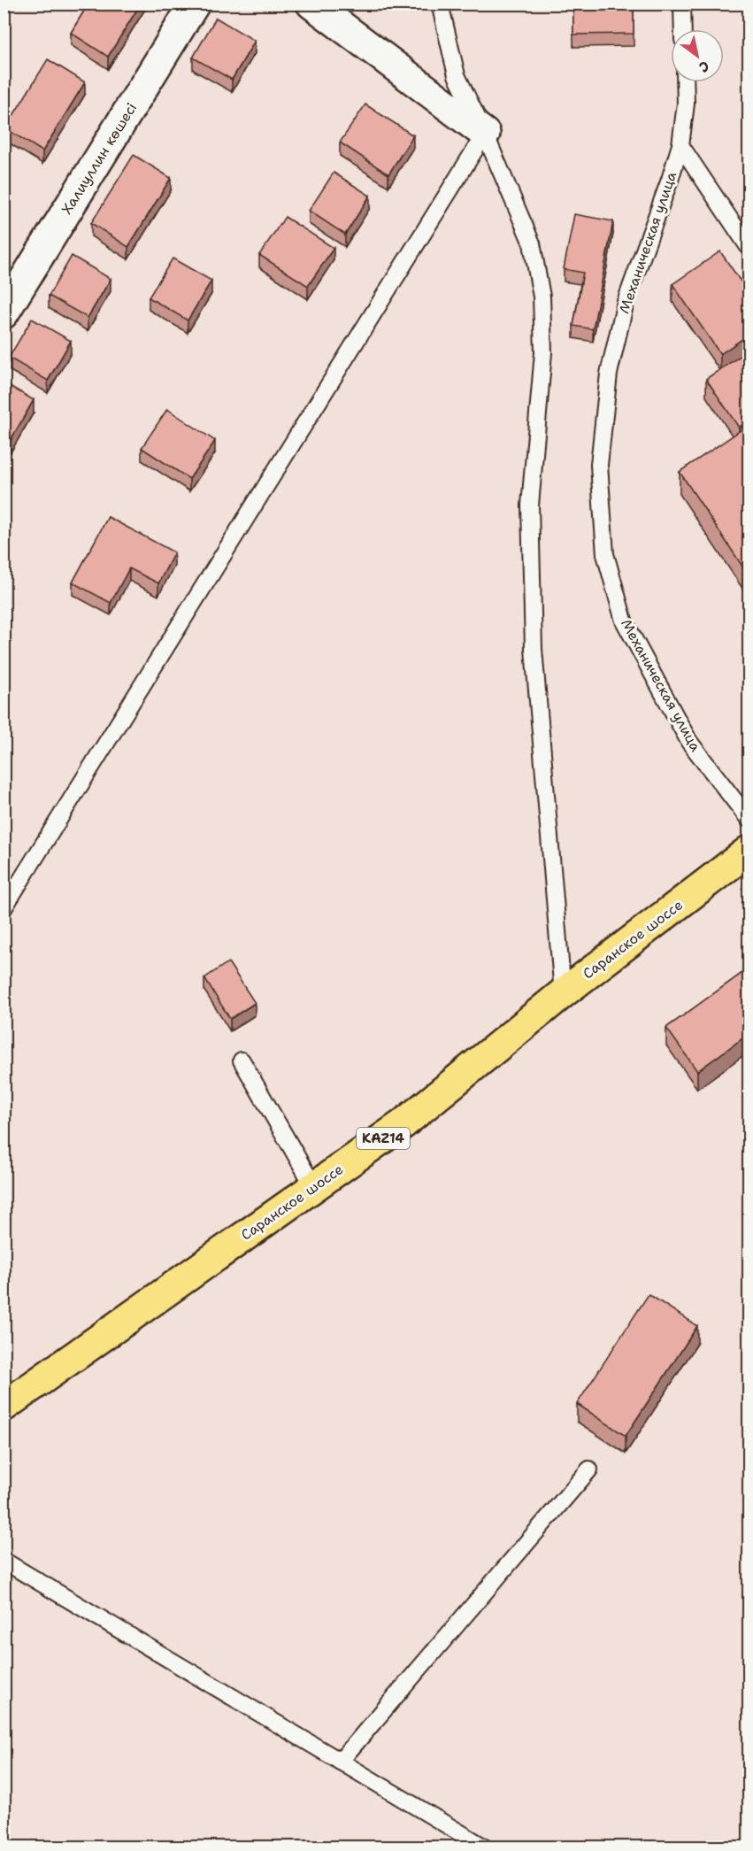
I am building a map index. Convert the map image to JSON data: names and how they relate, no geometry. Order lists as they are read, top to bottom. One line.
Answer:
{"streets":{"highway":["Саранское шоссе","KAZ14"],"street":["Халиуллин көшесі"],"lane":["Механическая улица"]},"north":"bottom right"}
